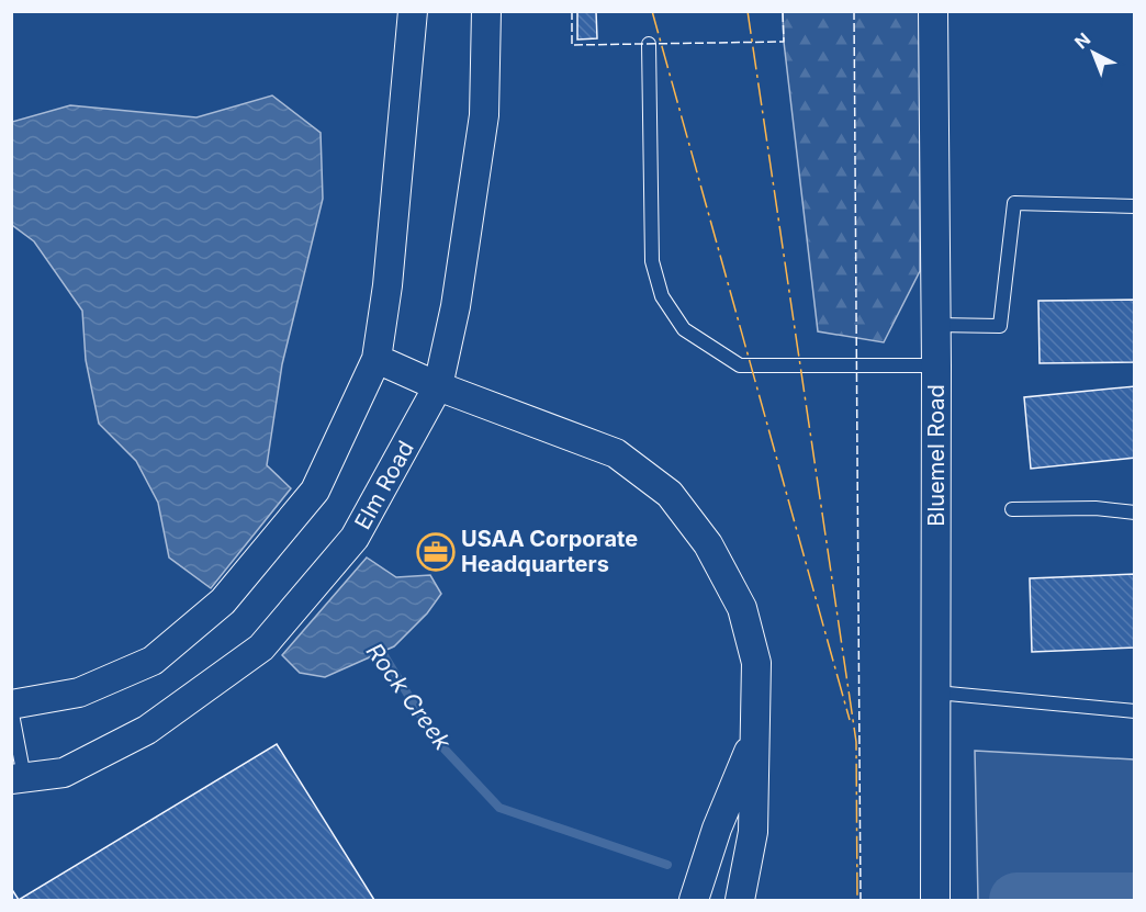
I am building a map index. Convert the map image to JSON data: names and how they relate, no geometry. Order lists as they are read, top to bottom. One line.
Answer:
{"streets":{"street":["Bluemel Road","Elm Road"]},"water":["Rock Creek"],"places":{"office":["USAA Corporate Headquarters"]},"north":"top left"}
